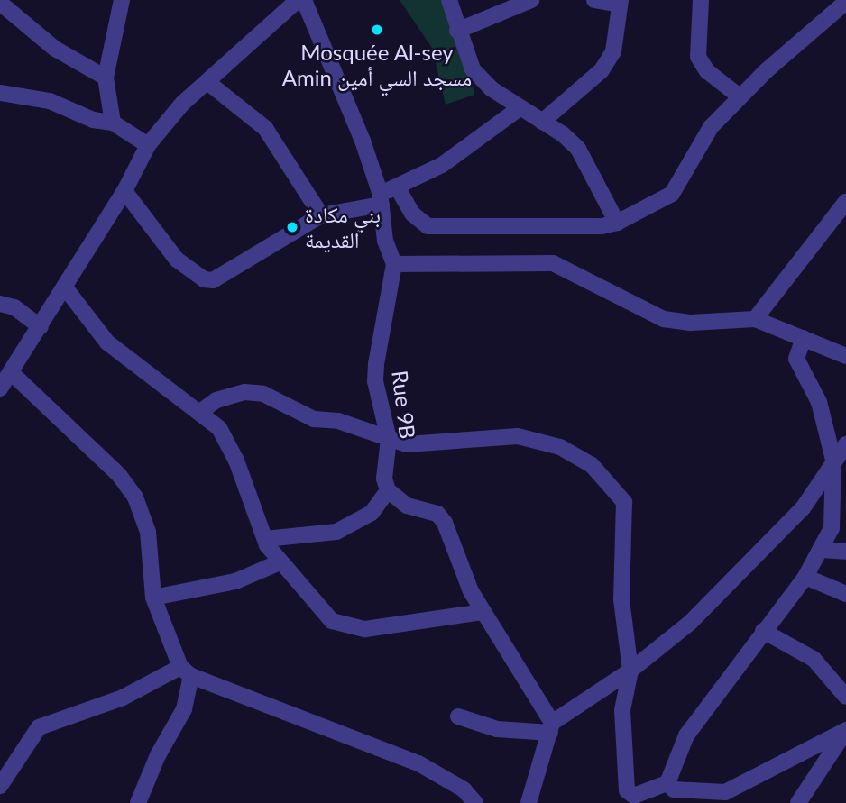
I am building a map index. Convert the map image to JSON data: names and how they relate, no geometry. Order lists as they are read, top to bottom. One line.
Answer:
{"streets":{"street":["Rue 9B"]},"places":["Mosquée Al-sey Amin مسجد السي أمين","بني مكادة القديمة"]}
